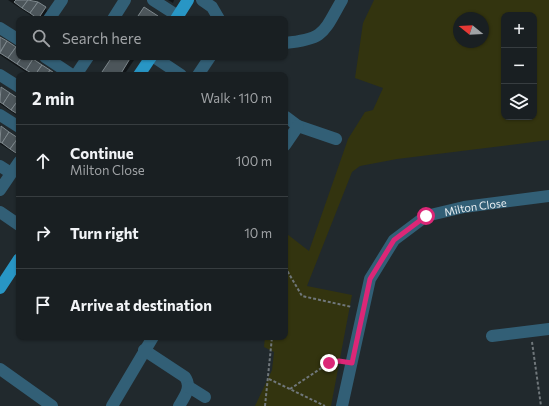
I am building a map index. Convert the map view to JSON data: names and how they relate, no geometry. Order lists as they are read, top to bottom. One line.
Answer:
{"streets":{"street":["Milton Close"]},"north":"left","page":{"map_buttons":["+","−"],"search":"Search here","heading":["2 min","Walk · 110 m"],"list":[["Continue","Milton Close","100 m"],["Turn right","10 m"],"Arrive at destination"]}}
